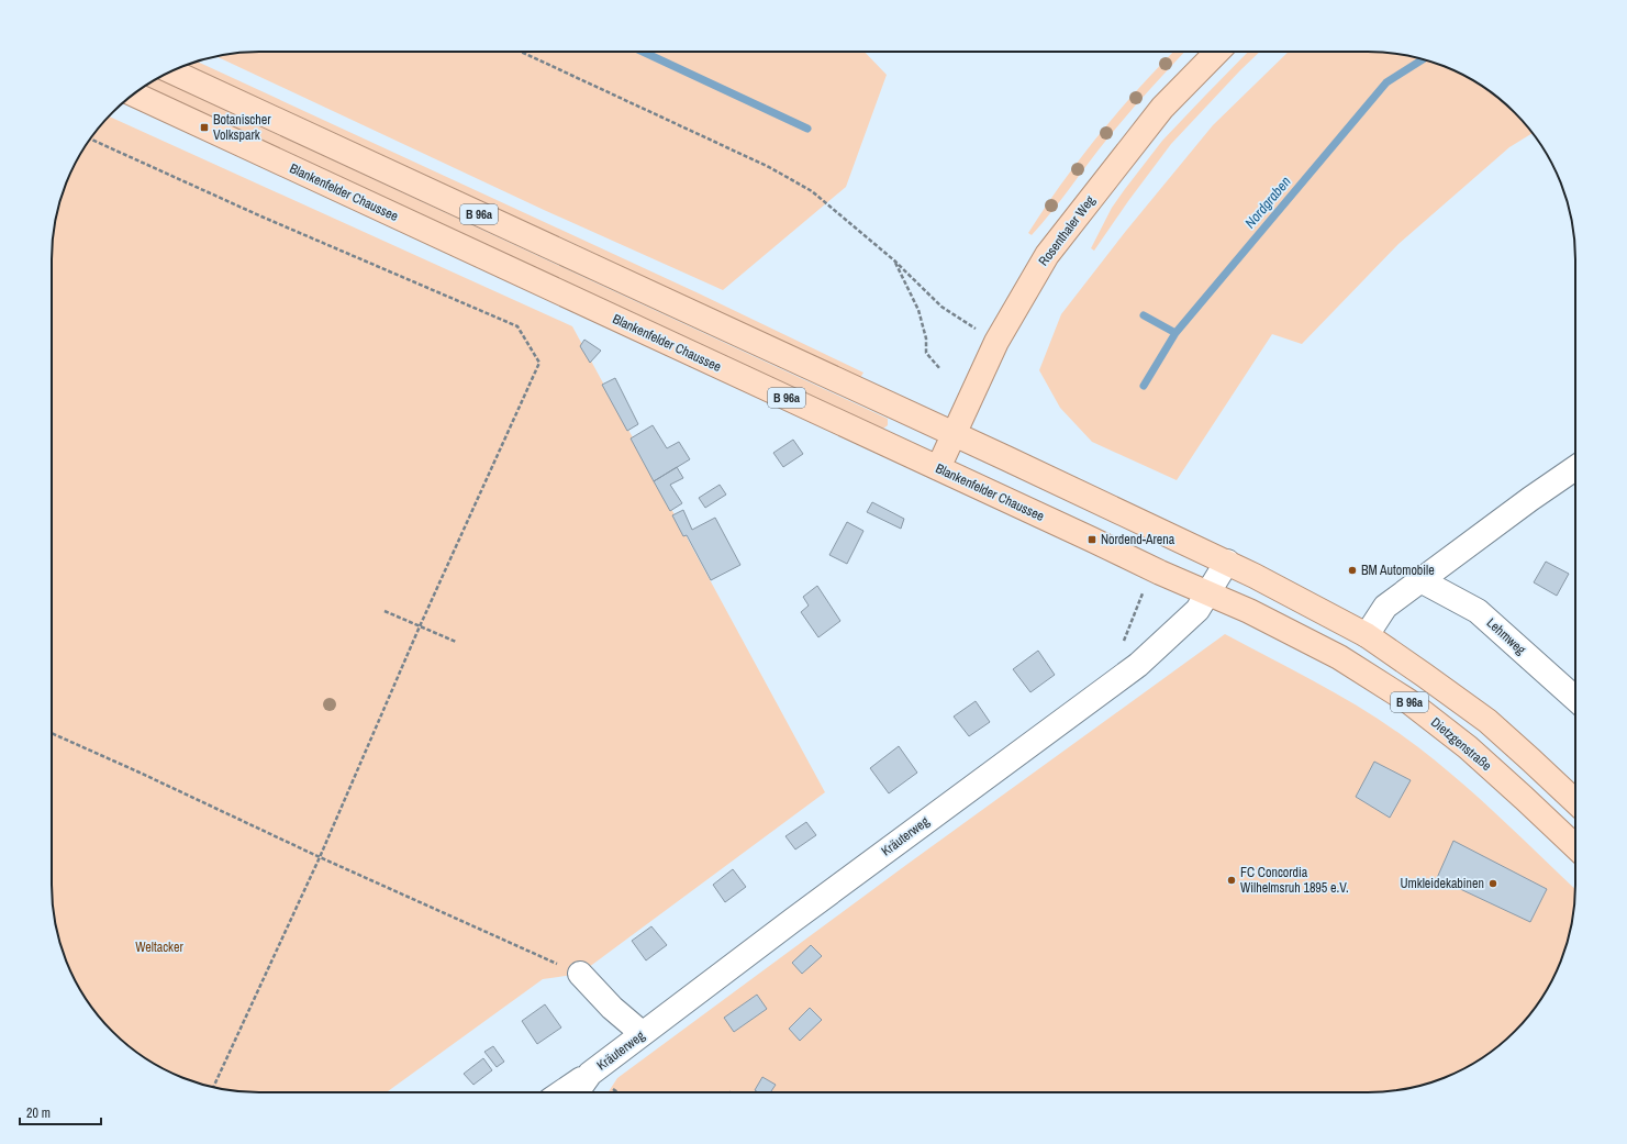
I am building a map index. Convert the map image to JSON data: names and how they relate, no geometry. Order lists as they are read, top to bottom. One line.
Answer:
{"streets":{"main road":["Blankenfelder Chaussee","B 96a","Rosenthaler Weg","Dietzgenstraße"],"lane":["Lehmweg","Kräuterweg"]},"crossings":[["Blankenfelder Chaussee","Rosenthaler Weg"],["Blankenfelder Chaussee","Dietzgenstraße"],["Blankenfelder Chaussee","Kräuterweg"],["B 96a","Rosenthaler Weg"],["B 96a","Kräuterweg"],["Dietzgenstraße","Kräuterweg"]],"water":["Nordgraben"],"parks":["Weltacker"],"places":{"transit":["Botanischer Volkspark","Nordend-Arena"],"other":["BM Automobile","FC Concordia Wilhelmsruh 1895 e.V.","Umkleidekabinen"]},"scale_bar":"20 m"}
